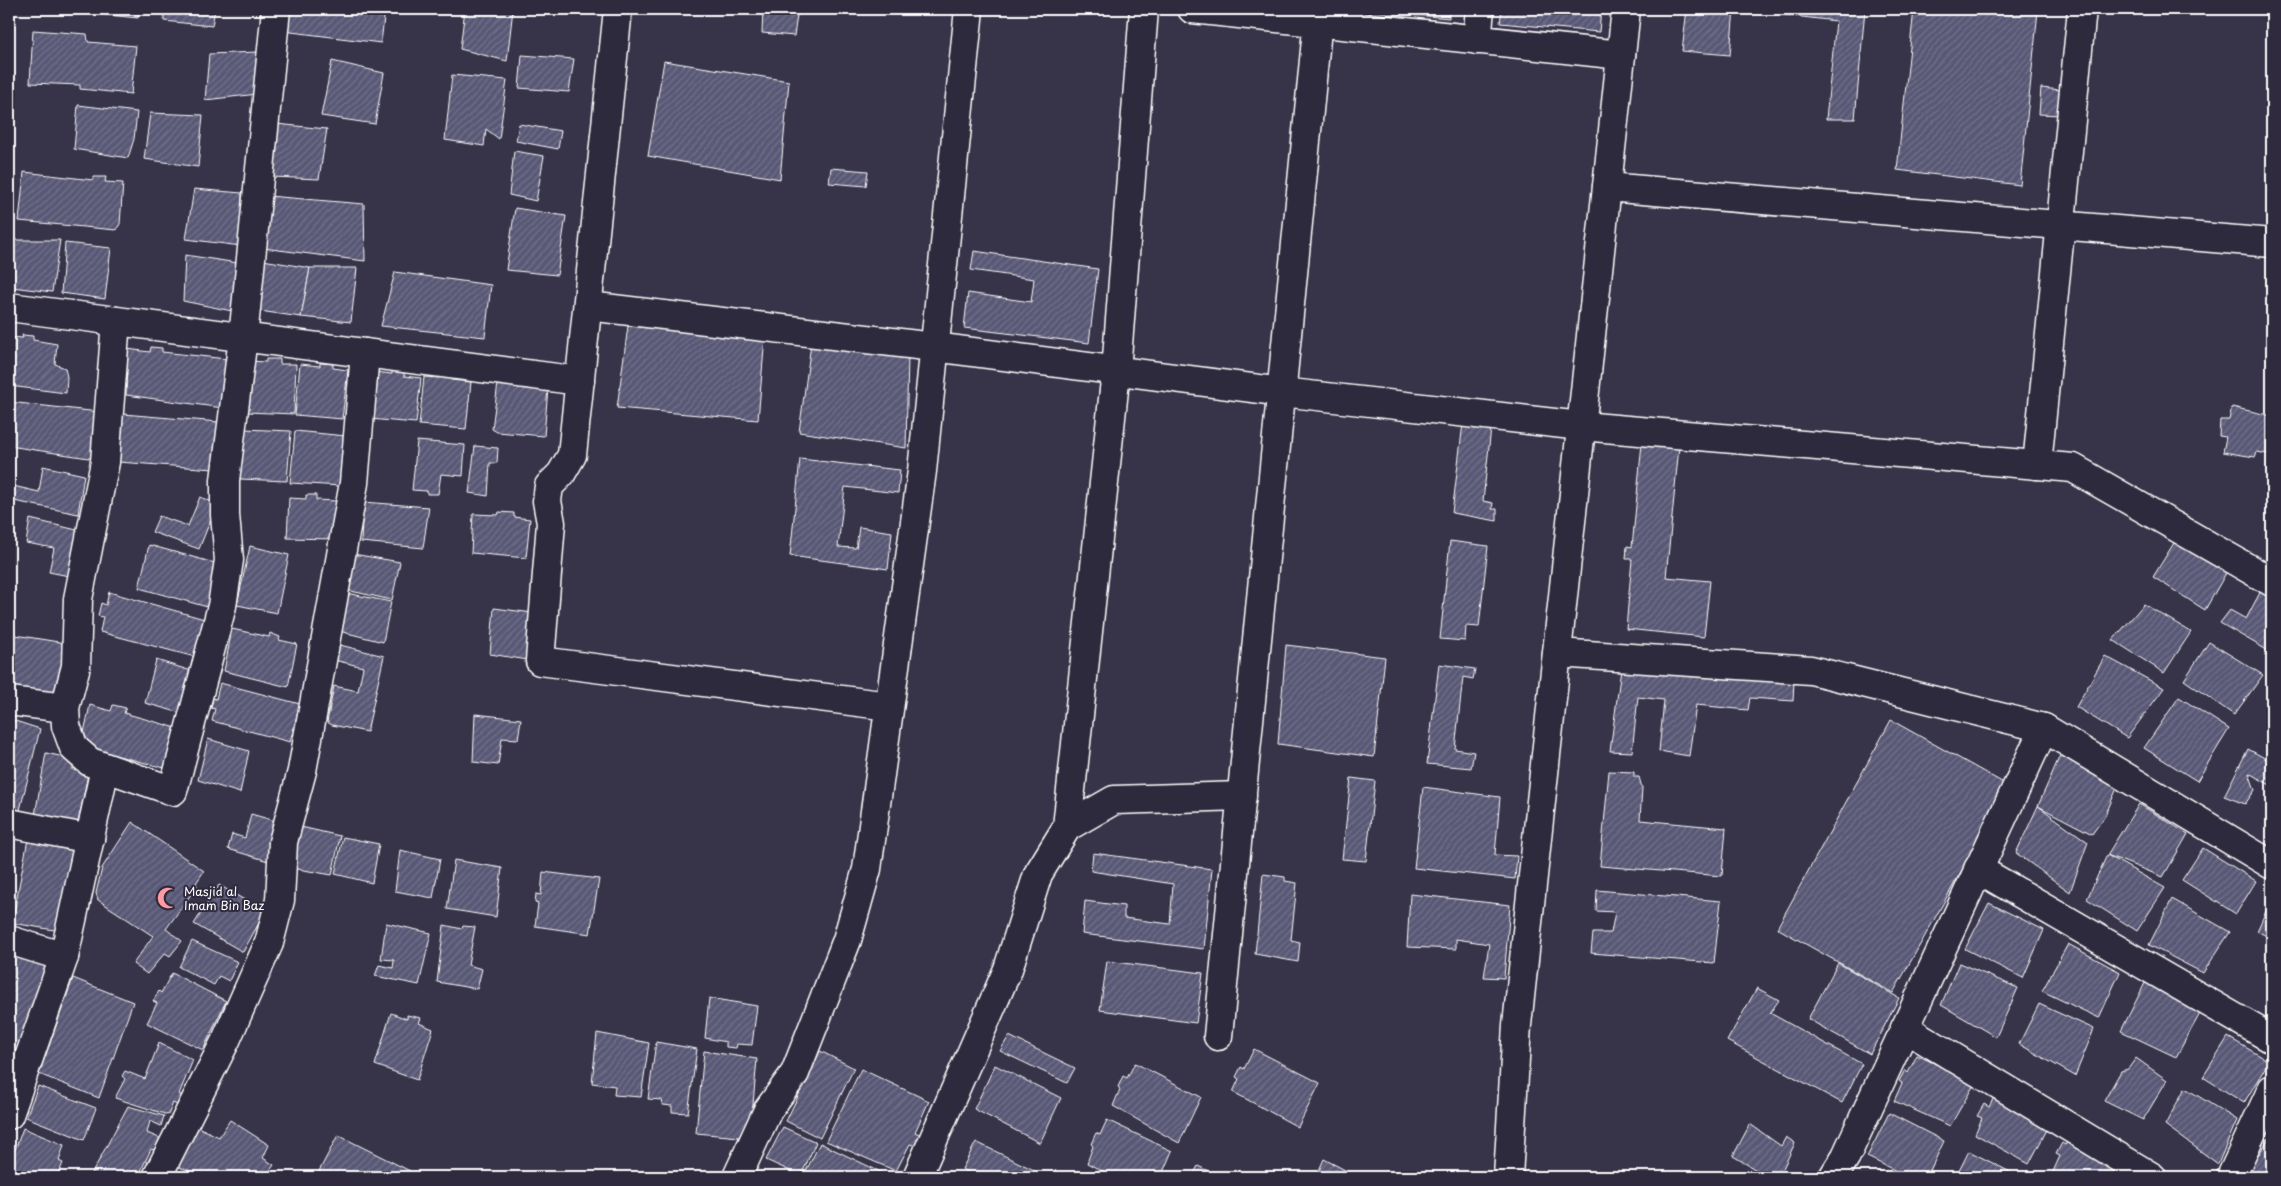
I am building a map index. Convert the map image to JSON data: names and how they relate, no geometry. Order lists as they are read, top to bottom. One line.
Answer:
{"places":{"mosque":["Masjid al Imam Bin Baz"]}}
